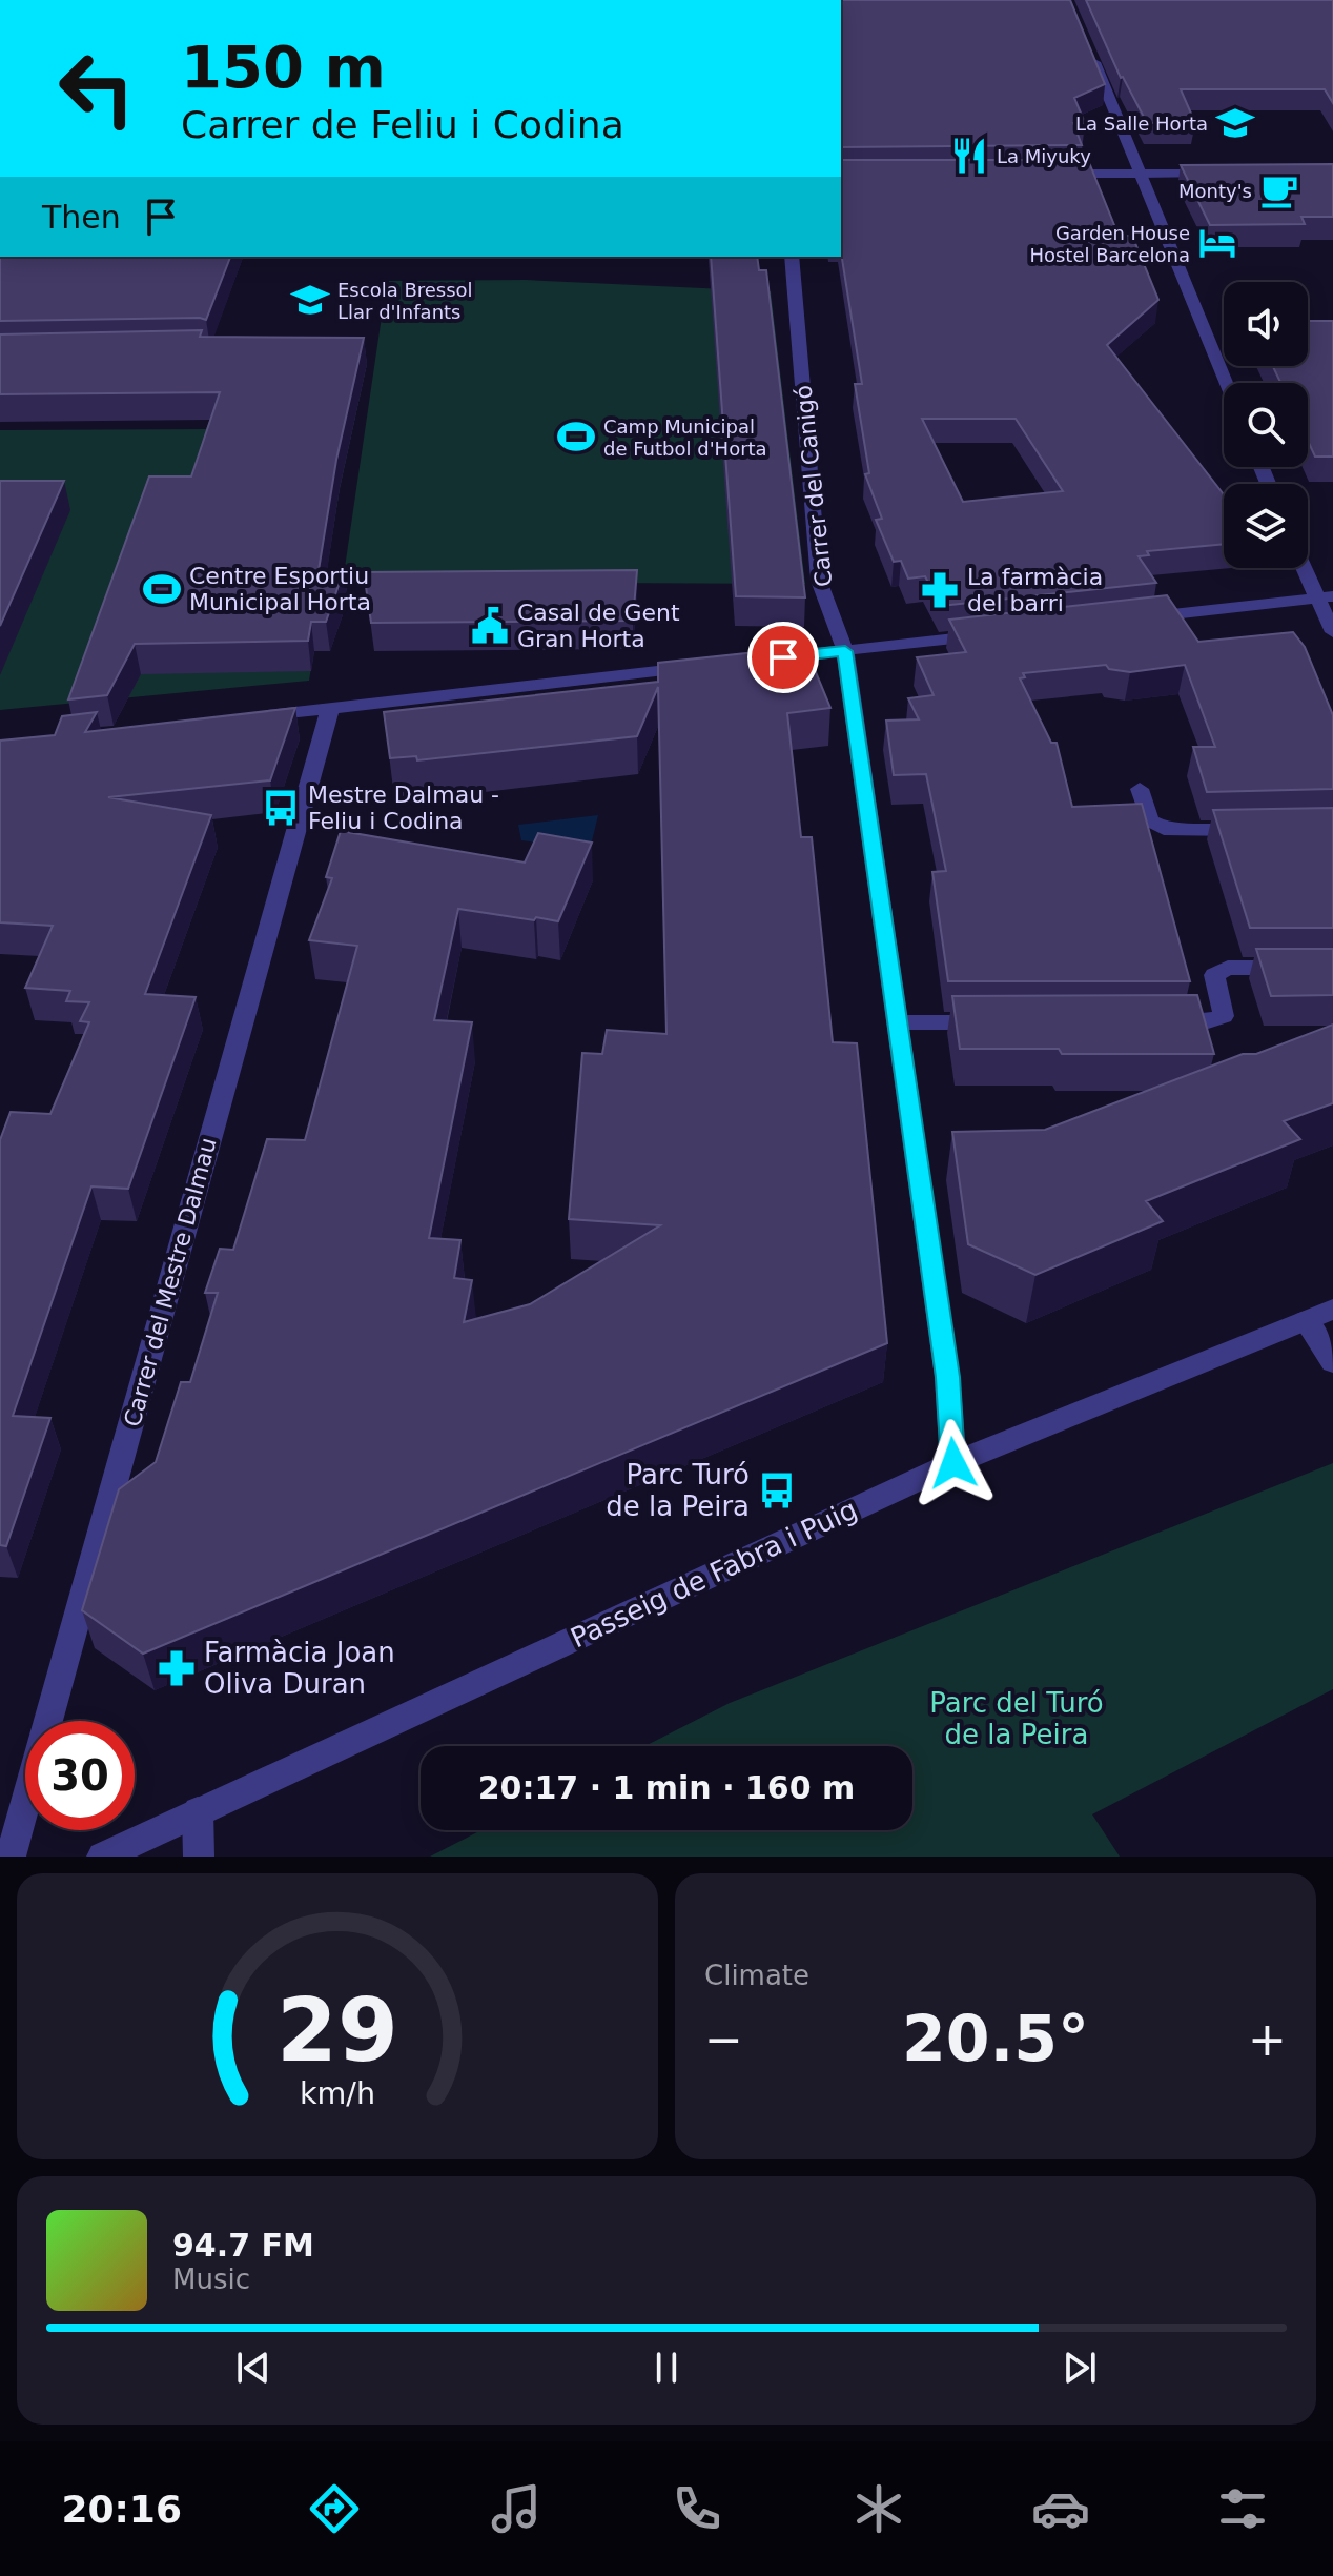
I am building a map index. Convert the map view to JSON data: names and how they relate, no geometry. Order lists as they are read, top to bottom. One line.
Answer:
{"streets":{"street":["Carrer del Canigó","Carrer del Mestre Dalmau","Passeig de Fabra i Puig"]},"crossings":[["Carrer del Canigó","Passeig de Fabra i Puig"]],"parks":["Parc del Turó de la Peira"],"places":{"school or university":["La Salle Horta","Escola Bressol Llar d'Infants"],"restaurant":["La Miyuky"],"cafe":["Monty's"],"hotel":["Garden House Hostel Barcelona"],"sports":["Camp Municipal de Futbol d'Horta","Centre Esportiu Municipal Horta"],"pharmacy":["La farmàcia del barri","Farmàcia Joan Oliva Duran"],"public building":["Casal de Gent Gran Horta"],"bus stop":["Mestre Dalmau - Feliu i Codina","Parc Turó de la Peira"]},"page":{"turn":["150 m","Carrer de Feliu i Codina"],"then":"Then","limit":"30","trip":"20:17 · 1 min · 160 m","tile":"Climate","heat":["−","20.5°","+"],"song":["94.7 FM","Music"],"tabs":"20:16","gauge":["29","km/h"]}}
